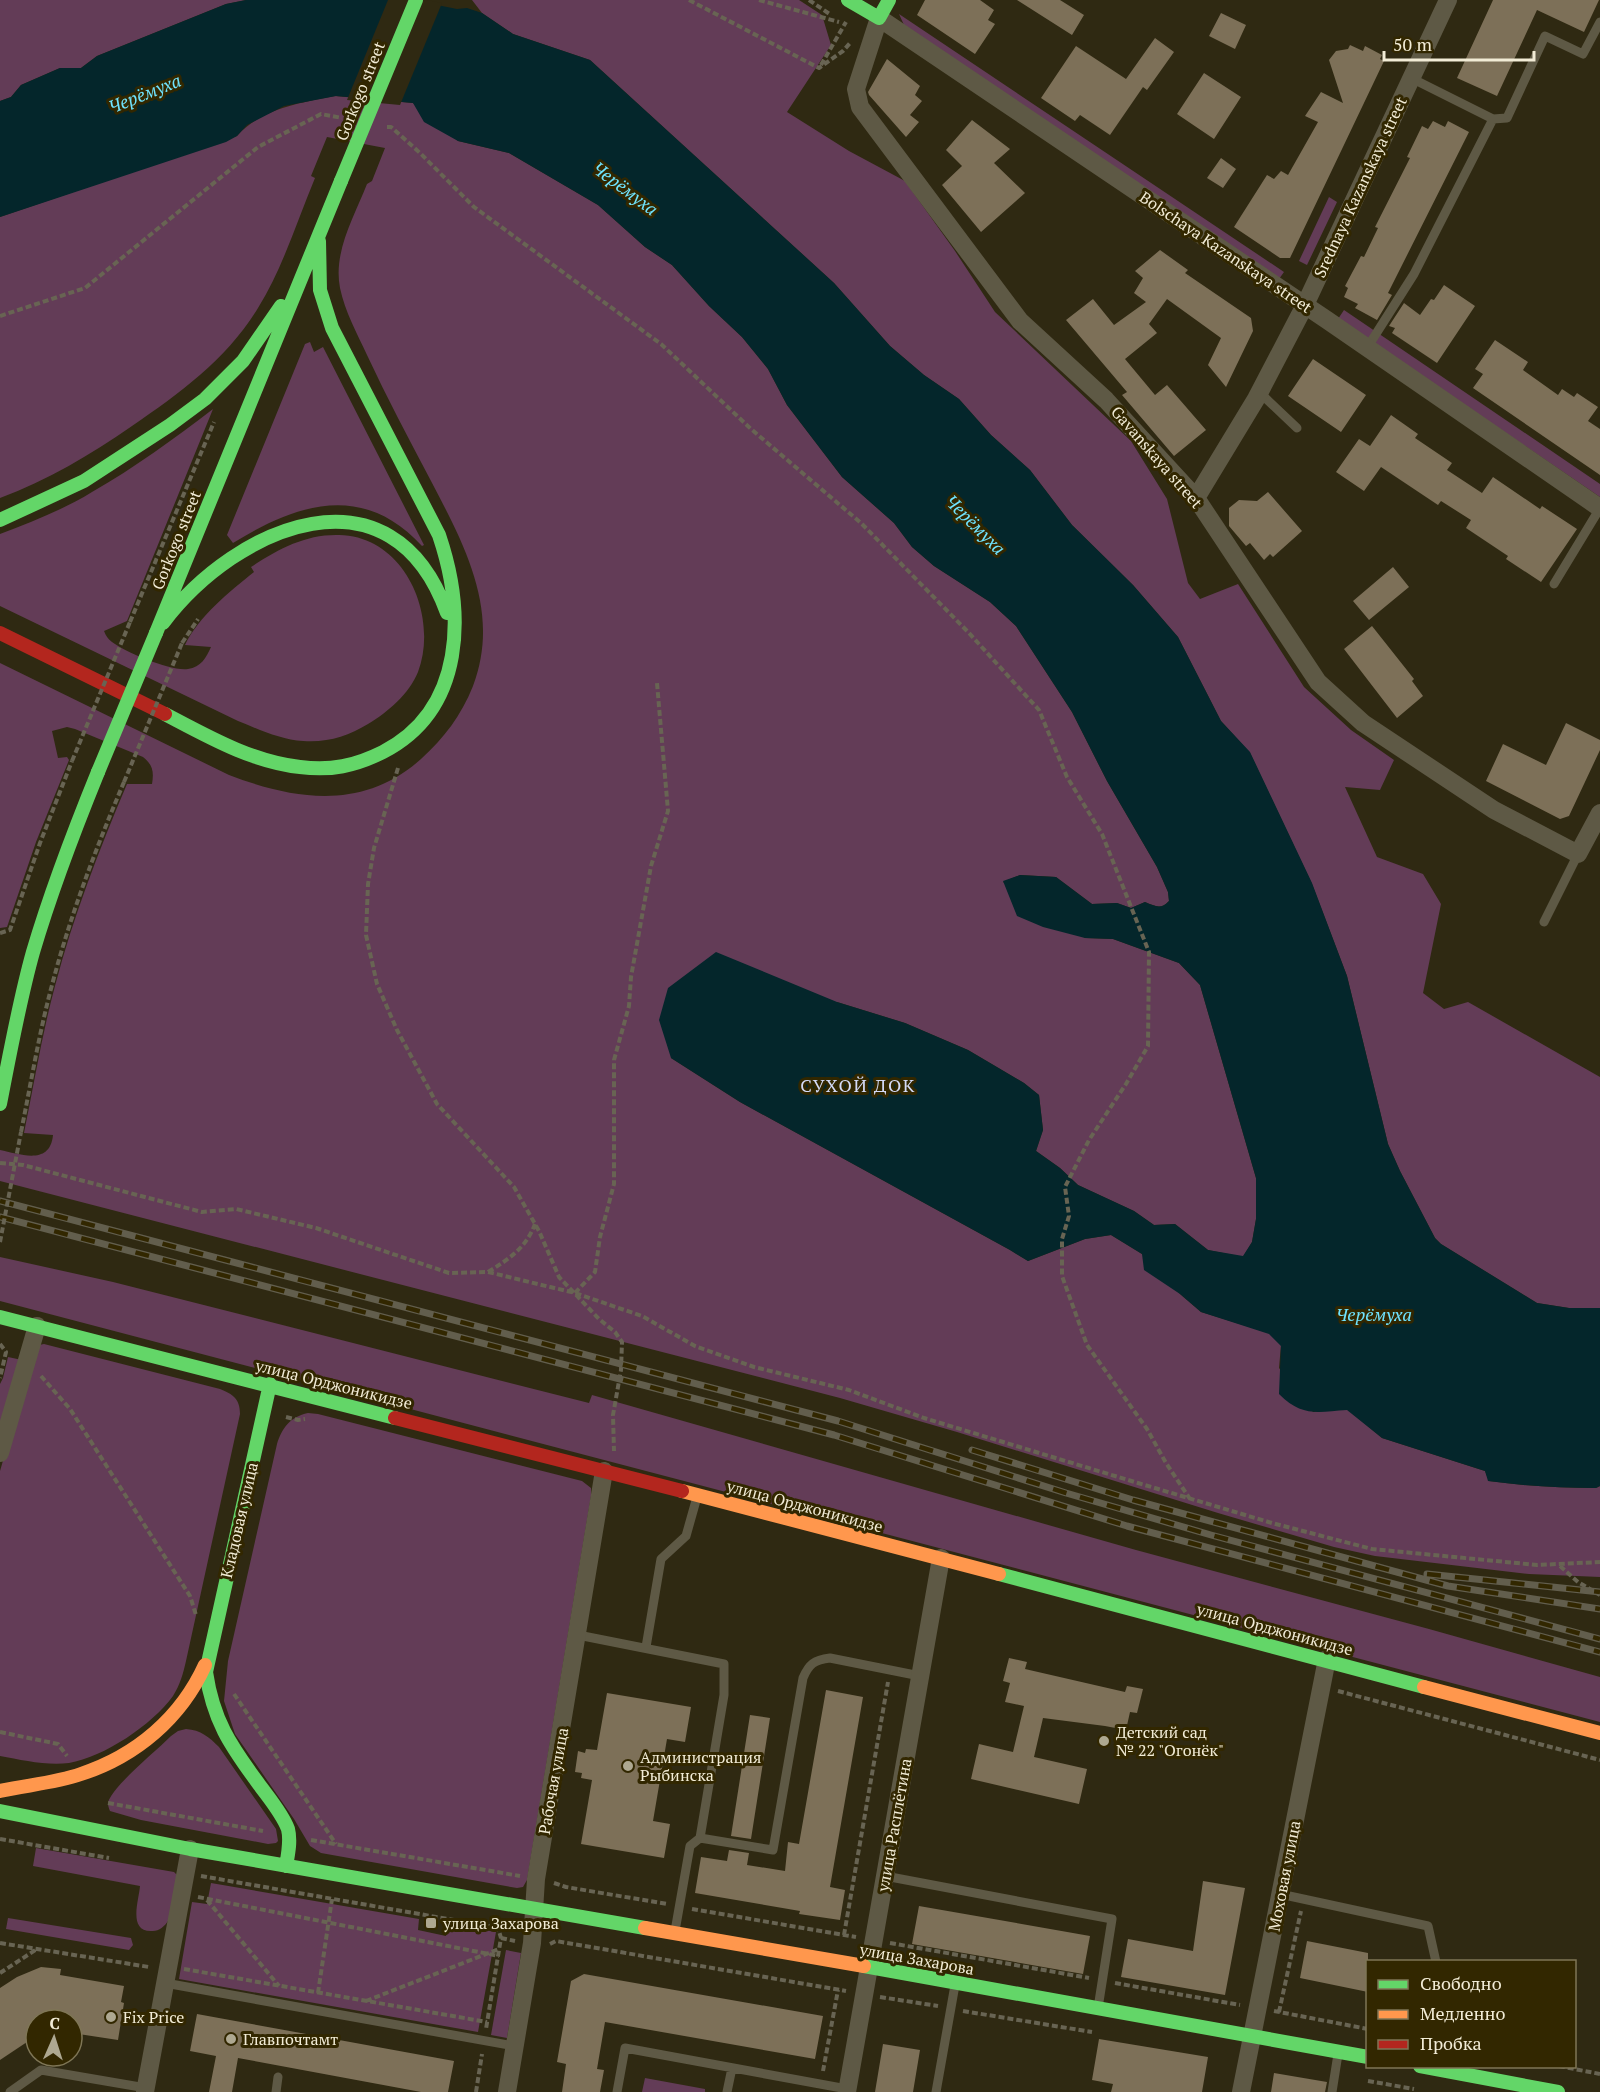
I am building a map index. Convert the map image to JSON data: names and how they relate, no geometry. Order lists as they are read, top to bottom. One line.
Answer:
{"streets":{"street":["Gorkogo street","Srednaya Kazanskaya street","Bolschaya Kazanskaya street","Gavanskaya street","улица Орджоникидзе","Кладовая улица","Рабочая улица","улица Расплётина","Моховая улица","улица Захарова"]},"crossings":[["Srednaya Kazanskaya street","Bolschaya Kazanskaya street"],["Srednaya Kazanskaya street","Gavanskaya street"],["Bolschaya Kazanskaya street","Gavanskaya street"],["улица Орджоникидзе","Кладовая улица"],["улица Орджоникидзе","Рабочая улица"],["улица Орджоникидзе","улица Расплётина"],["улица Орджоникидзе","Моховая улица"],["Рабочая улица","улица Захарова"],["улица Расплётина","улица Захарова"],["Моховая улица","улица Захарова"]],"districts":["СУХОЙ ДОК"],"water":["Черёмуха"],"places":{"other":["Детский сад № 22 \"Огонёк\"","Администрация Рыбинска","Fix Price","Главпочтамт"],"transit":["улица Захарова"]},"legend":["Свободно","Медленно","Пробка"],"scale_bar":"50 m","north":"top"}
